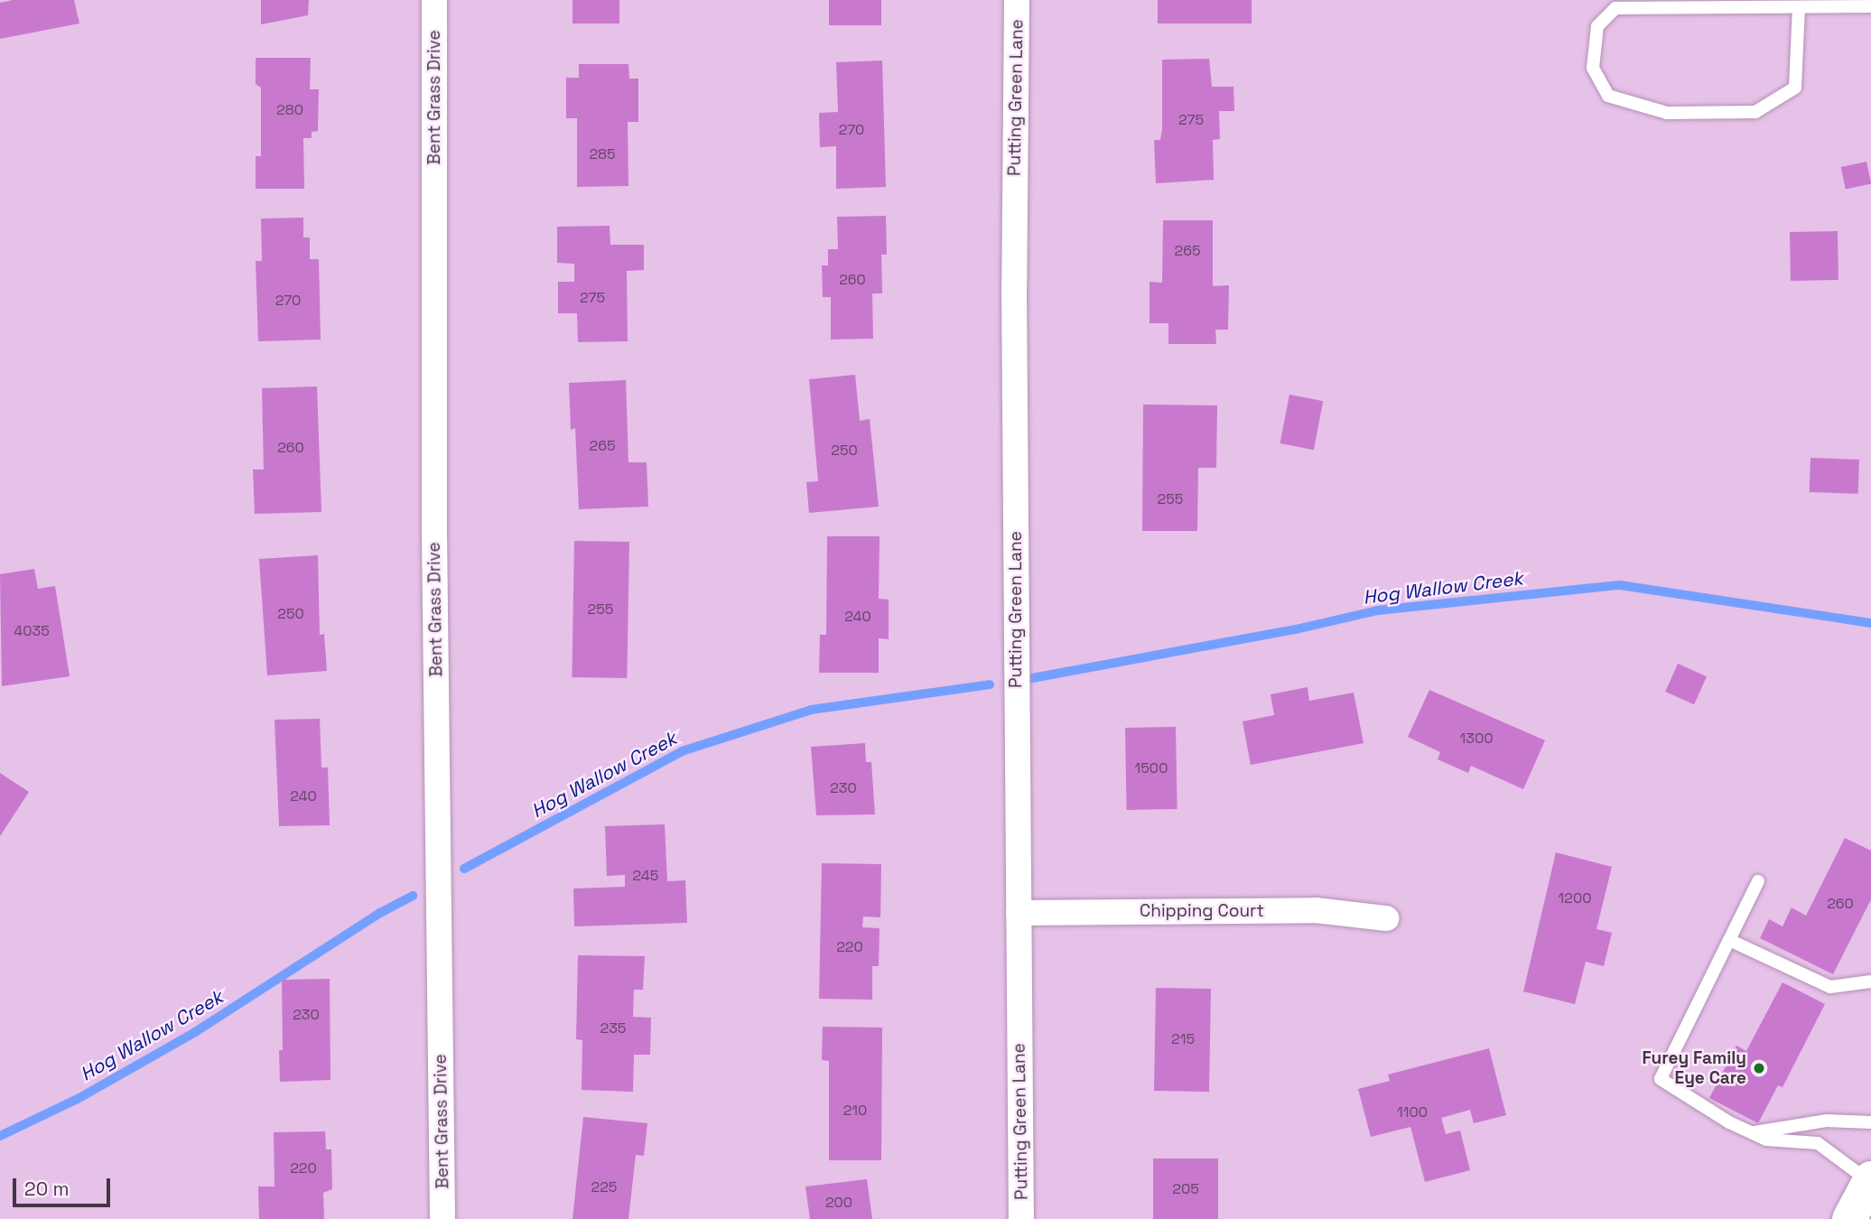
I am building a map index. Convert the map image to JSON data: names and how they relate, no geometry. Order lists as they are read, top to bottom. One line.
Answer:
{"streets":{"street":["Bent Grass Drive","Putting Green Lane","Chipping Court"]},"crossings":[["Putting Green Lane","Chipping Court"]],"water":["Hog Wallow Creek"],"places":["Furey Family Eye Care"],"house_numbers":["280","275","270","285","265","260","275","270","265","260","250","255","255","250","240","4035","1300","1500","230","240","245","1200","260","220","230","235","215","210","1100","220","225","205","200"],"scale_bar":"20 m"}
